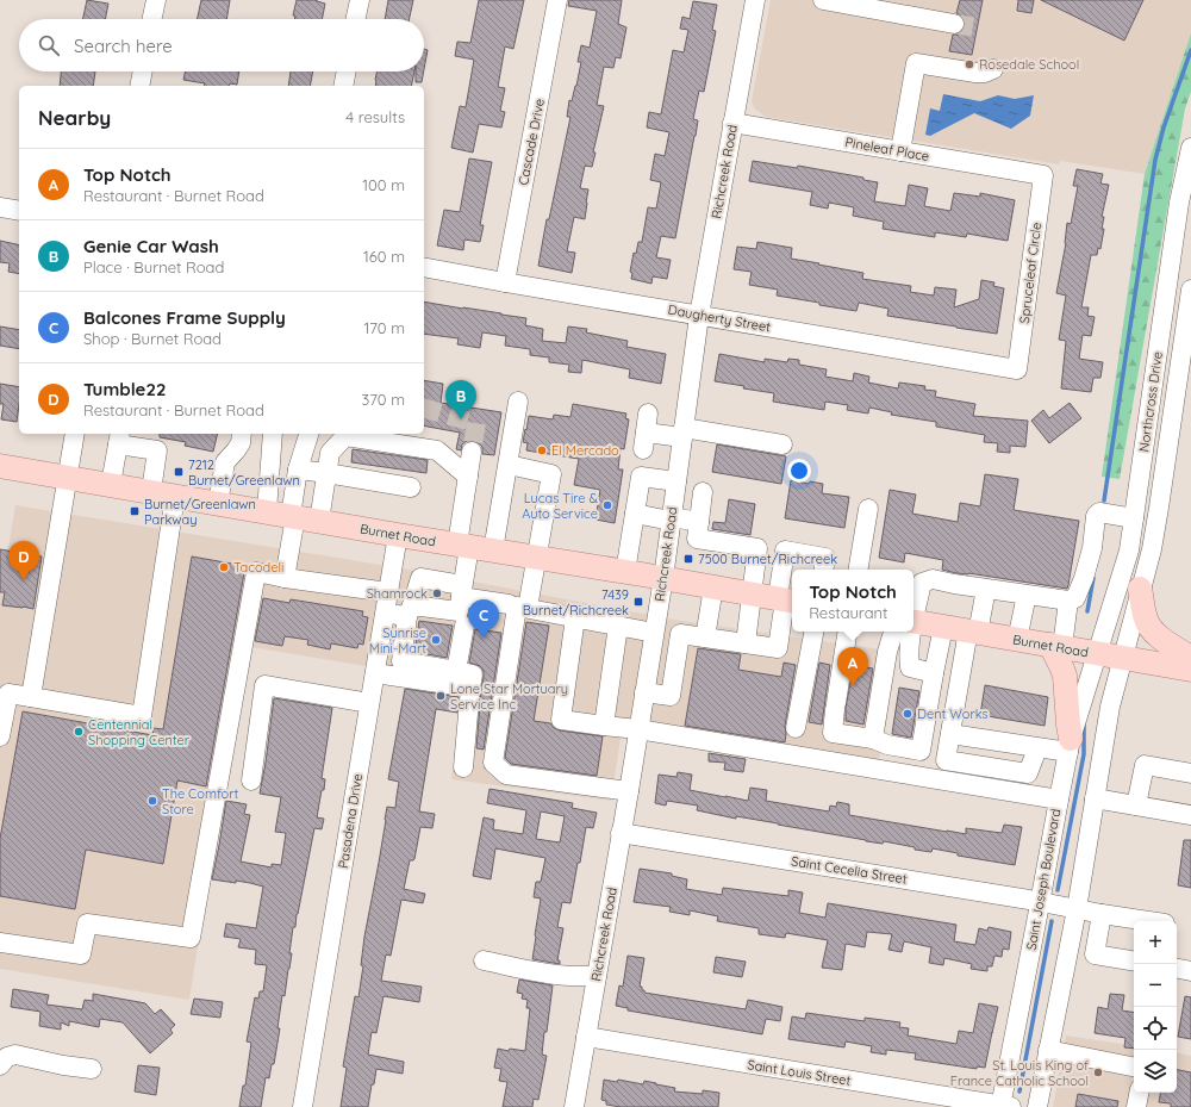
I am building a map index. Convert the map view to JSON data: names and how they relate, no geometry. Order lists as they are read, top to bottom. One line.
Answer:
{"streets":{"main road":["Burnet Road"],"street":["Cascade Drive","Pineleaf Place","Richcreek Road","Spruceleaf Circle","Daugherty Street","Northcross Drive","Pasadena Drive","Saint Cecelia Street","Saint Joseph Boulevard","Saint Louis Street"]},"crossings":[["Cascade Drive","Daugherty Street"],["Pineleaf Place","Richcreek Road"],["Pineleaf Place","Spruceleaf Circle"],["Richcreek Road","Daugherty Street"],["Richcreek Road","Burnet Road"],["Richcreek Road","Saint Cecelia Street"],["Richcreek Road","Saint Louis Street"],["Spruceleaf Circle","Daugherty Street"],["Northcross Drive","Burnet Road"],["Northcross Drive","Saint Joseph Boulevard"],["Burnet Road","Pasadena Drive"],["Burnet Road","Saint Joseph Boulevard"],["Saint Cecelia Street","Saint Joseph Boulevard"],["Saint Joseph Boulevard","Saint Louis Street"]],"places":{"other":["Rosedale School","El Mercado","Lucas Tire & Auto Service","Tacodeli","Shamrock","Sunrise Mini-Mart","Lone Star Mortuary Service Inc","Dent Works","Centennial Shopping Center","The Comfort Store","St. Louis King of France Catholic School"],"transit":["7212 Burnet/Greenlawn","Burnet/Greenlawn Parkway","7500 Burnet/Richcreek","7439 Burnet/Richcreek"]},"page":{"search":"Search here","heading":["Nearby","4 results"],"list":[{"mark":"A","name":"Top Notch","note":"Restaurant · Burnet Road","value":"100 m"},{"mark":"B","name":"Genie Car Wash","note":"Place · Burnet Road","value":"160 m"},{"mark":"C","name":"Balcones Frame Supply","note":"Shop · Burnet Road","value":"170 m"},{"mark":"D","name":"Tumble22","note":"Restaurant · Burnet Road","value":"370 m"}],"pins":["B","D","C","A"],"popup":["Top Notch","Restaurant"],"map_buttons":["+","−"]}}
